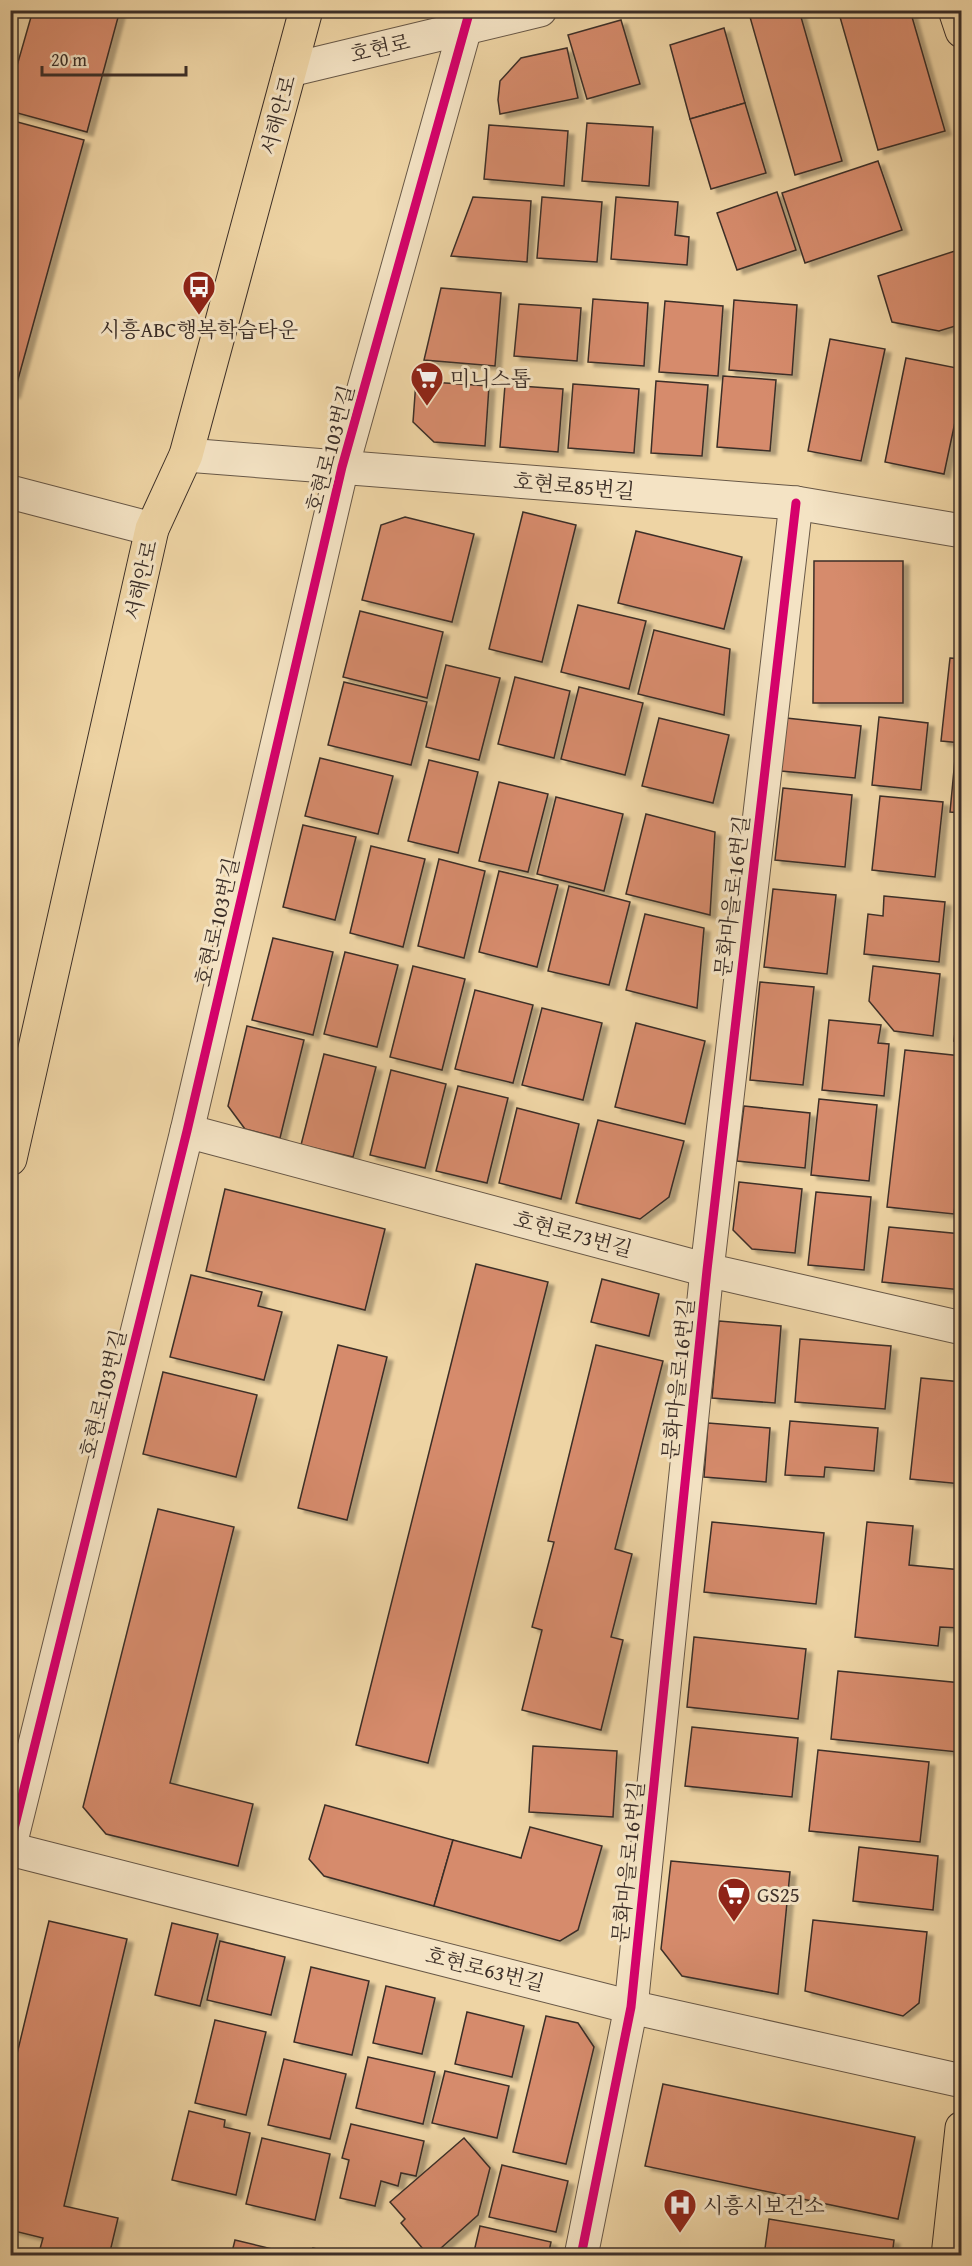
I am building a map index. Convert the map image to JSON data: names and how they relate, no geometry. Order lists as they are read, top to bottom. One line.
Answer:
{"streets":{"main road":["서해안로"],"street":["호현로","호현로103번길","호현로85번길","문화마을로16번길","호현로73번길","호현로63번길"]},"crossings":[["호현로","서해안로"],["호현로","호현로103번길"],["서해안로","호현로85번길"],["호현로103번길","호현로85번길"],["호현로103번길","호현로73번길"],["호현로103번길","호현로63번길"],["호현로85번길","문화마을로16번길"],["문화마을로16번길","호현로73번길"],["문화마을로16번길","호현로63번길"]],"places":{"bus stop":["시흥ABC행복학습타운"],"supermarket":["미니스톱","GS25"],"hospital":["시흥시보건소"]},"scale_bar":"20 m"}
